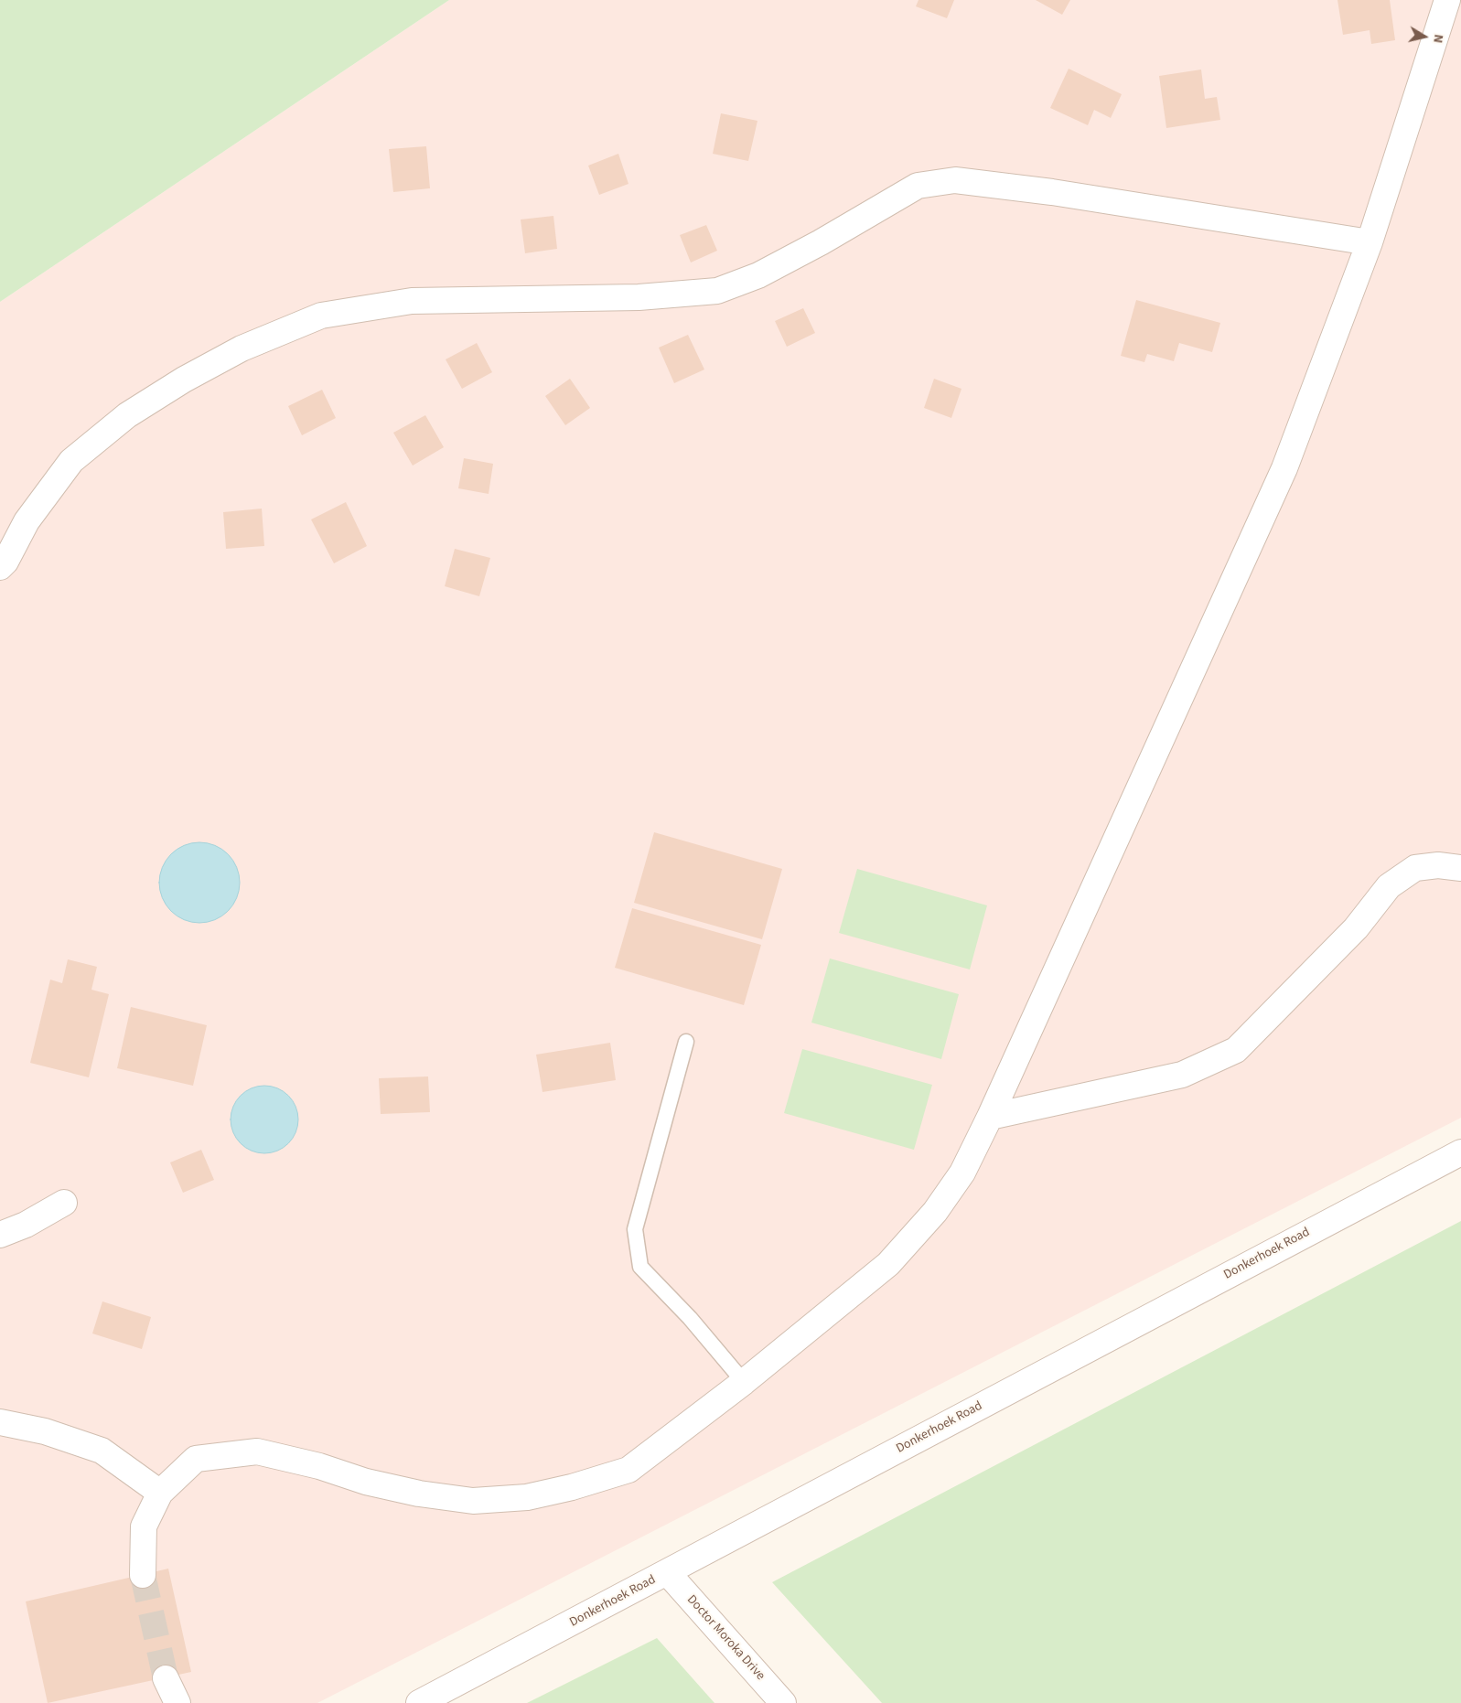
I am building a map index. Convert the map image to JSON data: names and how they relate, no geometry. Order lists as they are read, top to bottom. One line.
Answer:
{"streets":{"street":["Donkerhoek Road","Doctor Moroka Drive"]},"crossings":[["Donkerhoek Road","Doctor Moroka Drive"]],"north":"right"}
